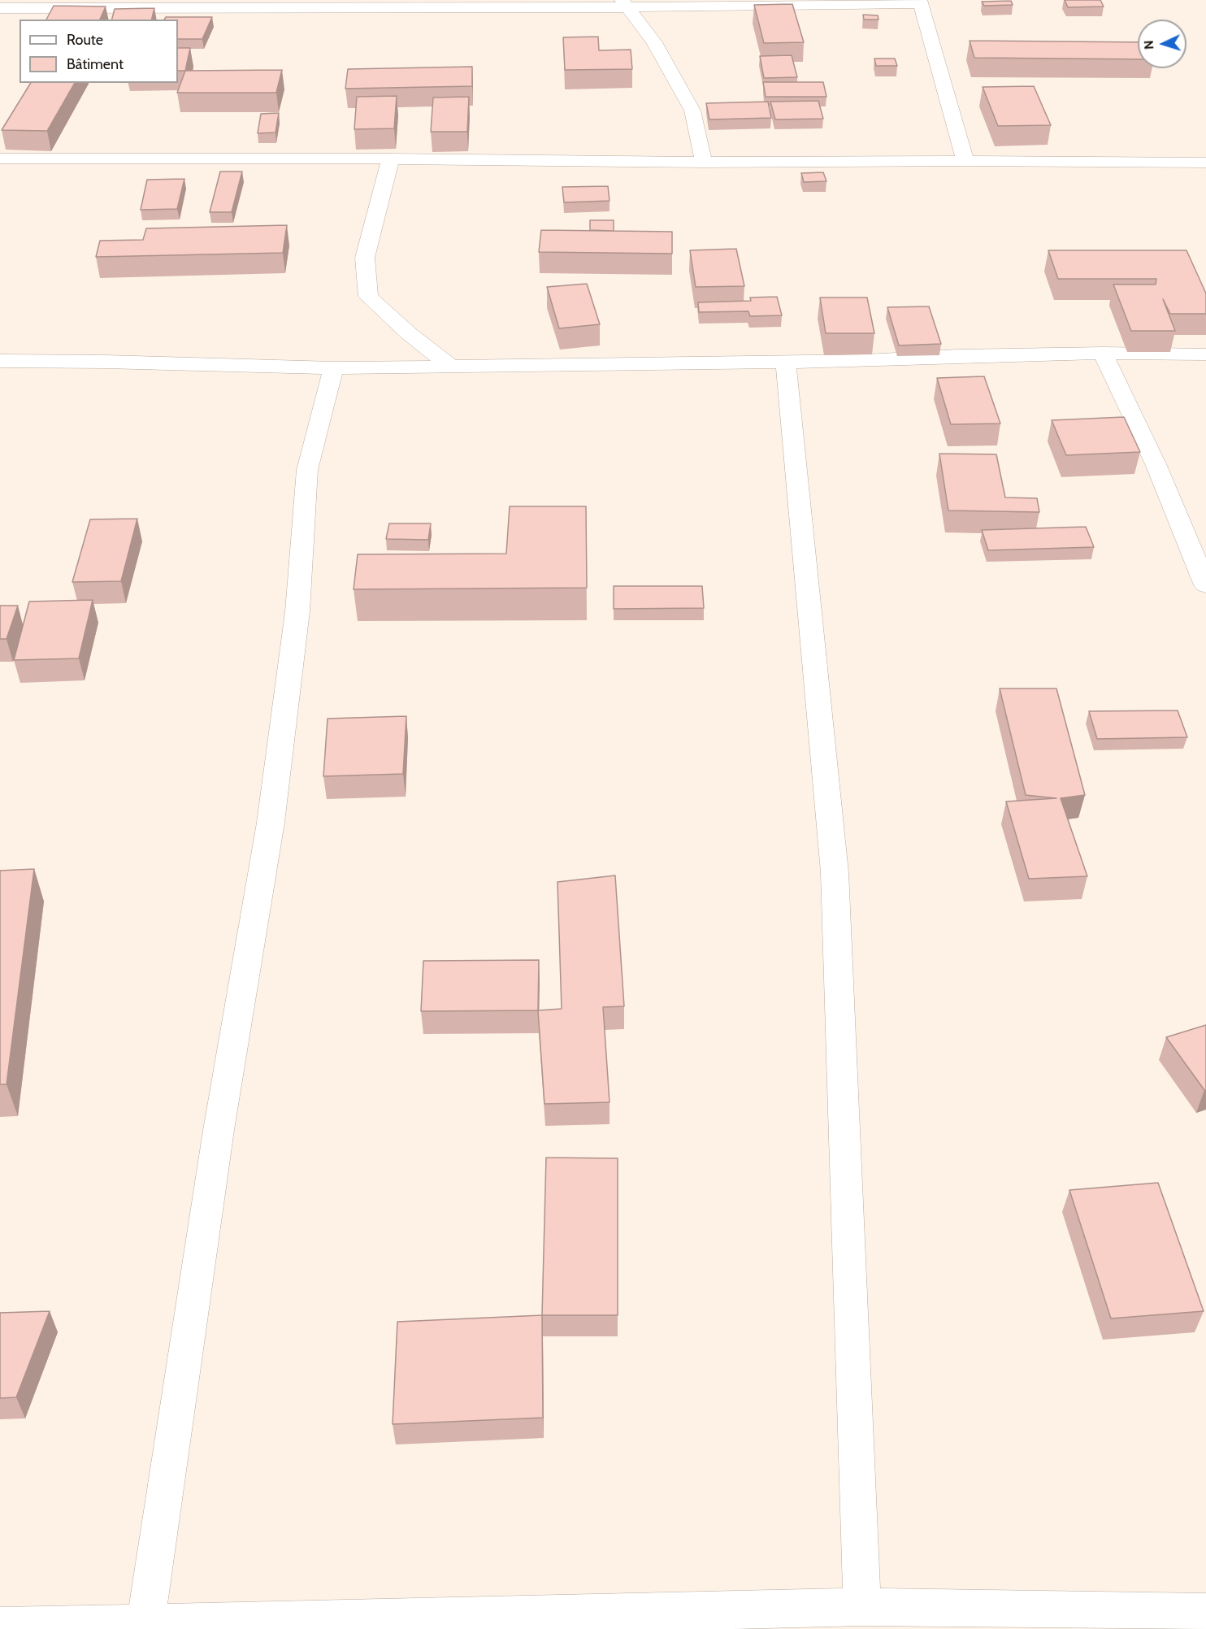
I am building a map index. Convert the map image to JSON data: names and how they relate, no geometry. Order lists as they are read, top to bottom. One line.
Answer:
{"legend":["Route","Bâtiment"],"north":"left"}
